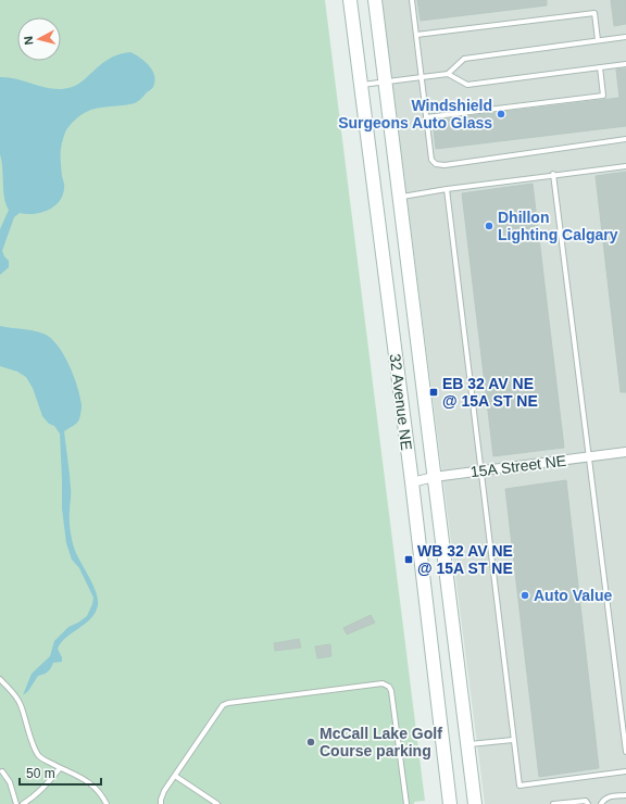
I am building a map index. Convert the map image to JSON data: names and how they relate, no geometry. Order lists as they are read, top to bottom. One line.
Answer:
{"streets":{"main road":["32 Avenue NE"],"street":["15A Street NE"]},"crossings":[["32 Avenue NE","15A Street NE"]],"places":{"other":["Windshield Surgeons Auto Glass","Dhillon Lighting Calgary","Auto Value","McCall Lake Golf Course parking"],"transit":["EB 32 AV NE @ 15A ST NE","WB 32 AV NE @ 15A ST NE"]},"scale_bar":"50 m","north":"left"}
